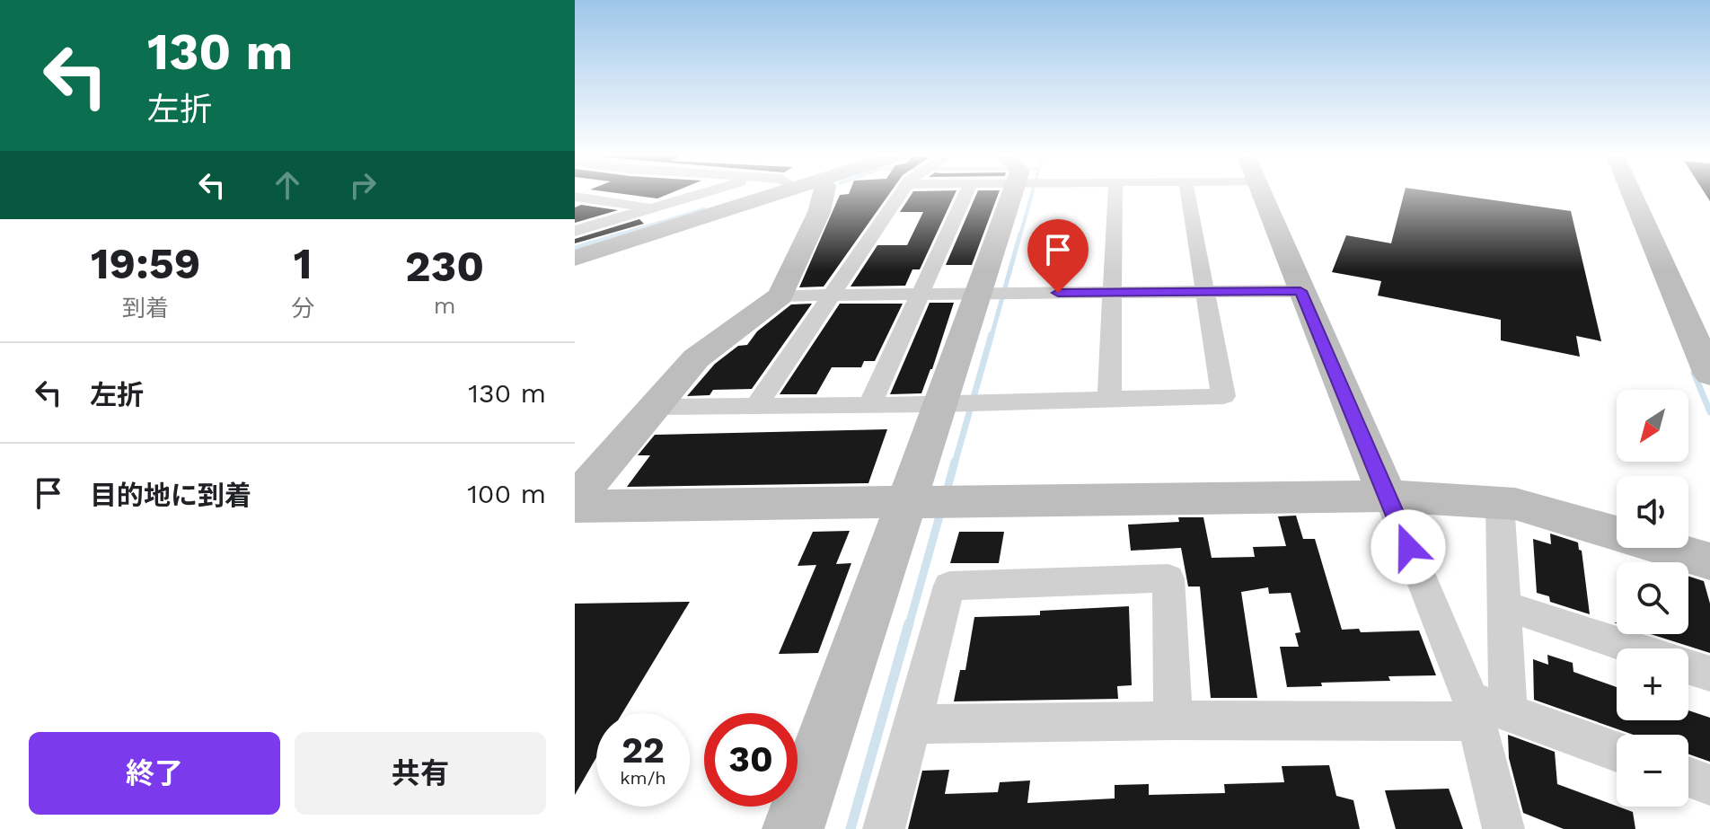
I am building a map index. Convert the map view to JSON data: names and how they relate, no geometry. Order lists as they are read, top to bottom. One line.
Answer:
{"north":"bottom left","page":{"turn":["130 m","左折"],"eta":["19:59","到着","1","分","230","m"],"list":[{"name":"左折","value":"130 m"},{"name":"目的地に到着","value":"100 m"}],"map_buttons":["+","−"],"speed":"22 km/h","limit":"30","buttons":["終了","共有"]}}
